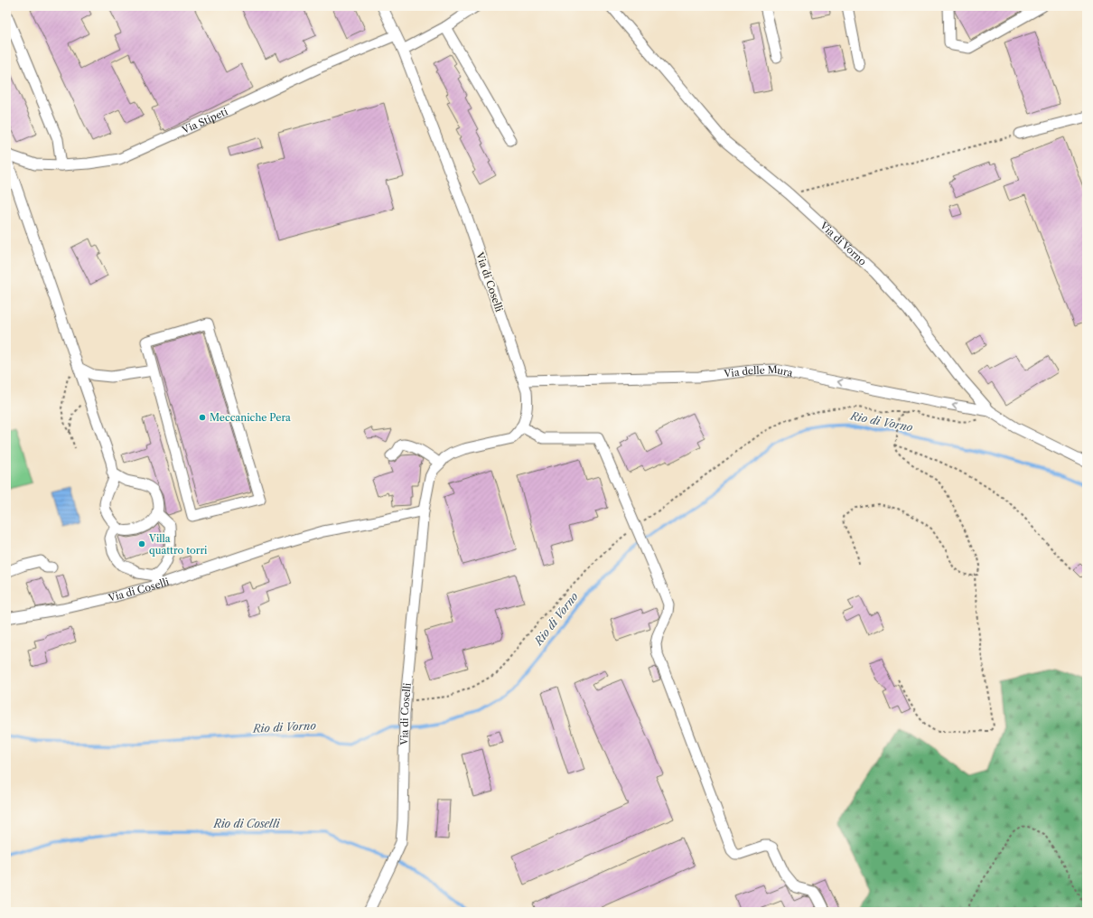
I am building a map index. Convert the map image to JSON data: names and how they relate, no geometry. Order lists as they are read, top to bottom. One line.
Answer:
{"streets":{"street":["Via Stipeti","Via di Vorno","Via di Coselli","Via delle Mura"]},"crossings":[["Via Stipeti","Via di Coselli"],["Via di Vorno","Via delle Mura"],["Via di Coselli","Via delle Mura"]],"one_way":["Via delle Mura"],"water":["Rio di Vorno","Rio di Coselli"],"places":["Meccaniche Pera","Villa quattro torri"]}
